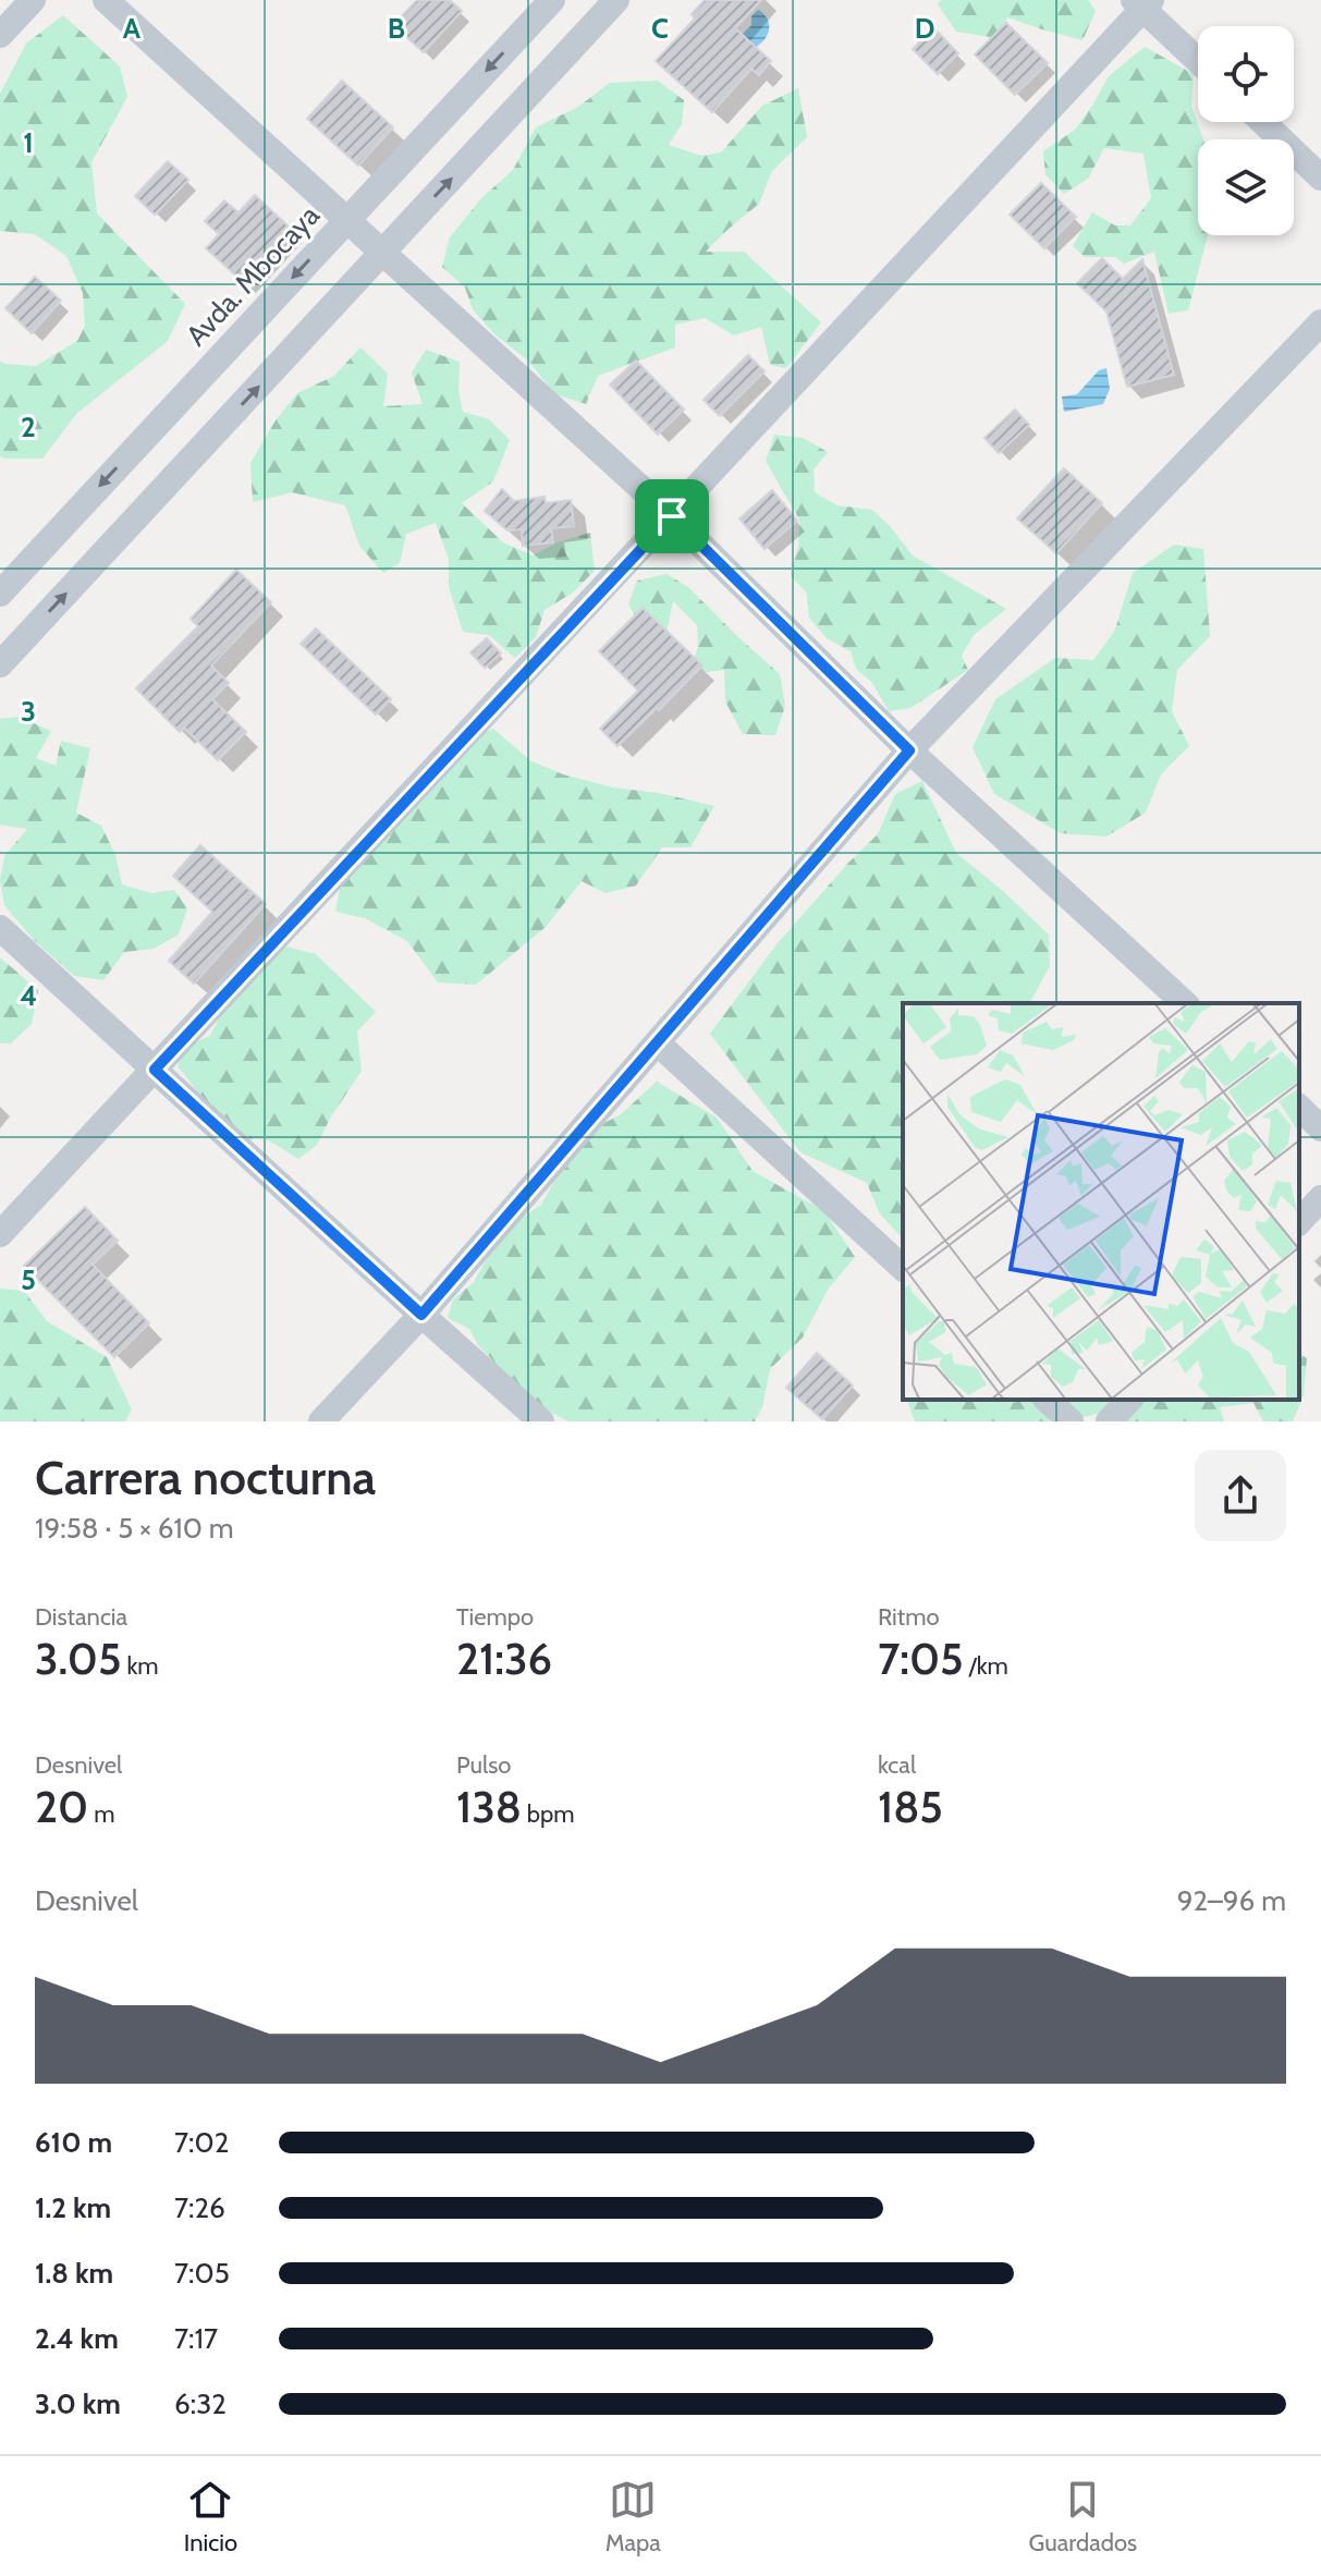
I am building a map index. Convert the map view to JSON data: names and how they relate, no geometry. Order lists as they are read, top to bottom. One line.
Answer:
{"streets":{"street":["Avda. Mbocaya"]},"page":{"heading":["Carrera nocturna","19:58 · 5 × 610 m"],"stats":[["Distancia","3.05 km"],["Tiempo","21:36"],["Ritmo","7:05 /km"],["Desnivel","20 m"],["Pulso","138 bpm"],["kcal","185"]],"chart":["Desnivel","92–96 m"],"list":[{"name":"610 m","note":"7:02"},{"name":"1.2 km","note":"7:26"},{"name":"1.8 km","note":"7:05"},{"name":"2.4 km","note":"7:17"},{"name":"3.0 km","note":"6:32"}],"tabs":["Inicio","Mapa","Guardados"]},"grid":{"columns":["A","B","C","D"],"rows":["1","2","3","4","5"]}}
